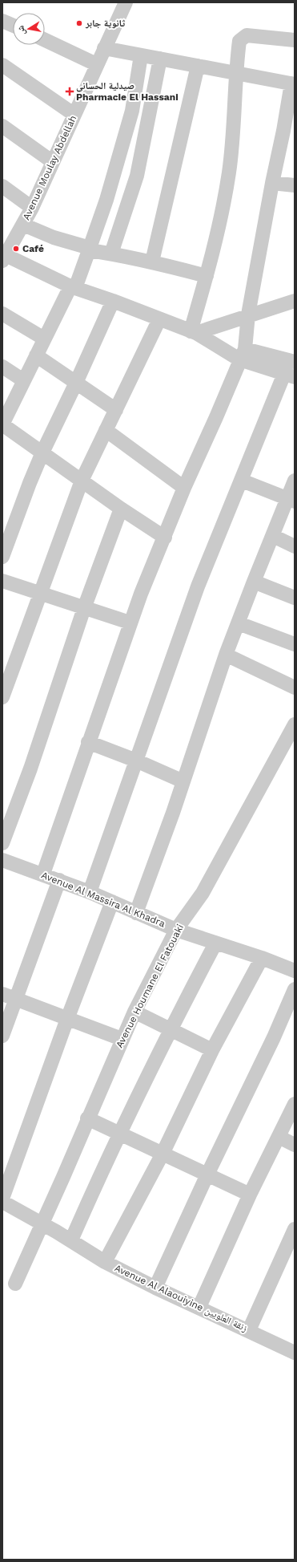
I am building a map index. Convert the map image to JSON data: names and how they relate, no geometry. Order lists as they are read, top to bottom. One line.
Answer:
{"streets":{"street":["Avenue Moulay Abdellah","Avenue Al Massira Al Khadra","Avenue Houmane El Fatouaki","Avenue Al Alaouiyine زنقة العلويين"]},"crossings":[["Avenue Al Massira Al Khadra","Avenue Houmane El Fatouaki"],["Avenue Houmane El Fatouaki","Avenue Al Alaouiyine زنقة العلويين"]],"places":{"other":["ثانوية جابر","Café"],"health":["صيدلية الحساني Pharmacie El Hassani"]},"north":"left"}
